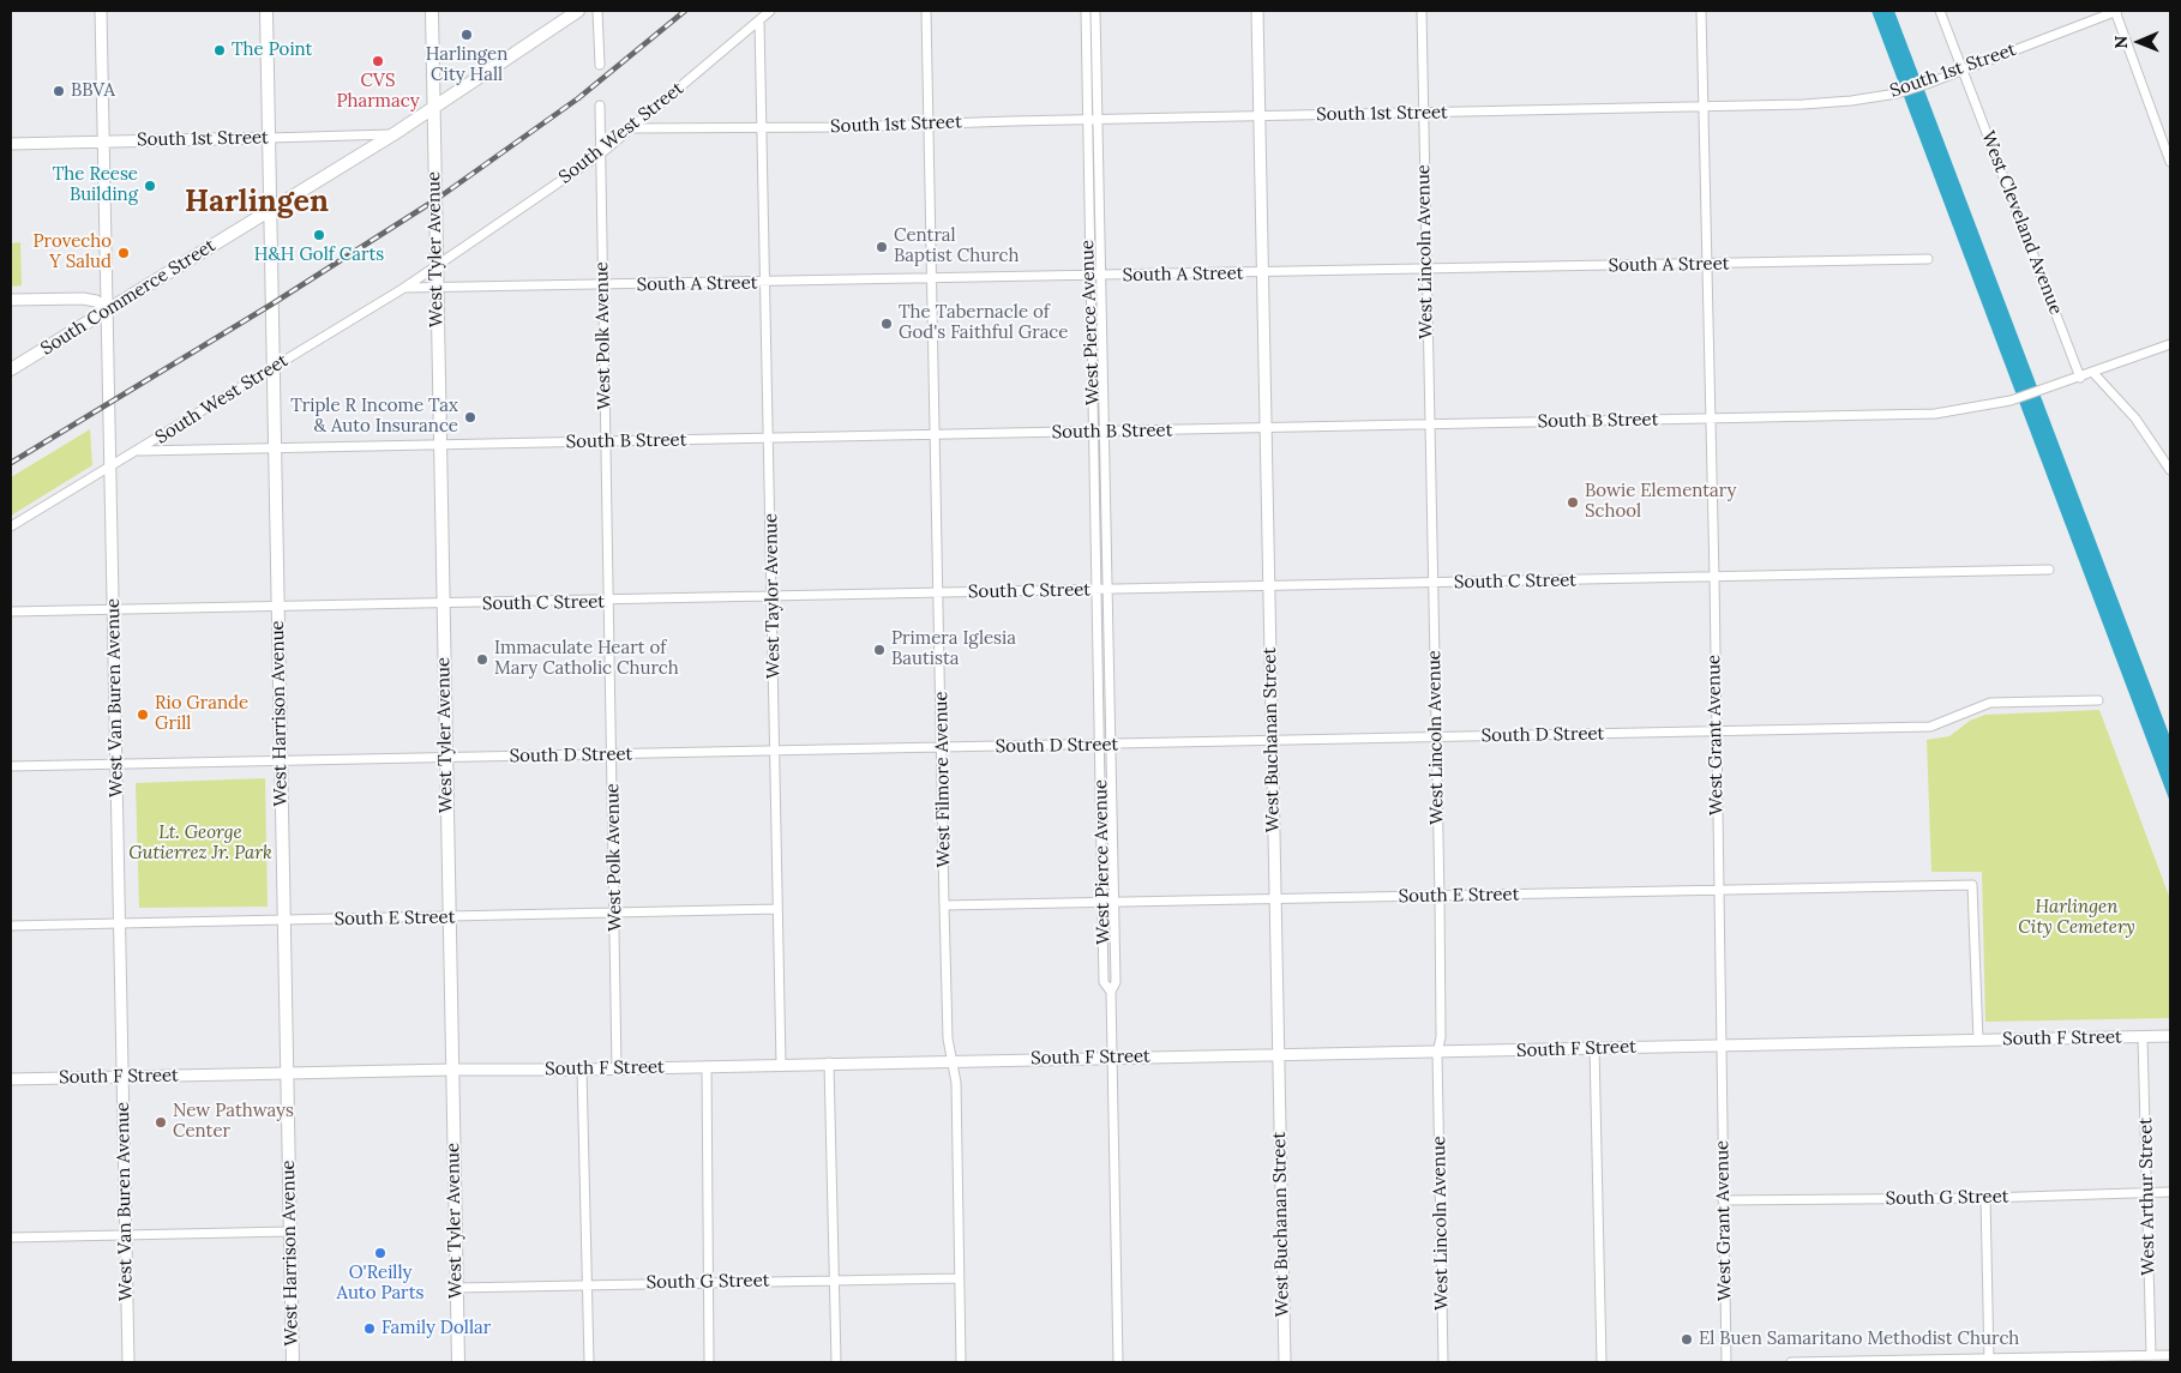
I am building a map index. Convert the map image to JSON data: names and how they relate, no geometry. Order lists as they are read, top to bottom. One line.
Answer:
{"streets":{"main road":["West Tyler Avenue","South Commerce Street","West Harrison Avenue"],"street":["South 1st Street","South West Street","West Cleveland Avenue","West Lincoln Avenue","South A Street","West Pierce Avenue","West Polk Avenue","South B Street","South C Street","West Taylor Avenue","West Van Buren Avenue","South D Street","West Grant Avenue","West Buchanan Street","West Filmore Avenue","South E Street","South F Street","West Arthur Street","South G Street"]},"crossings":[["South 1st Street","South West Street"],["South 1st Street","West Cleveland Avenue"],["South 1st Street","West Lincoln Avenue"],["South 1st Street","South Commerce Street"],["South 1st Street","West Pierce Avenue"],["South 1st Street","West Taylor Avenue"],["South 1st Street","West Van Buren Avenue"],["South 1st Street","West Harrison Avenue"],["South 1st Street","West Grant Avenue"],["South 1st Street","West Buchanan Street"],["South 1st Street","West Filmore Avenue"],["South West Street","West Tyler Avenue"],["South West Street","West Polk Avenue"],["South West Street","South B Street"],["South West Street","West Taylor Avenue"],["South West Street","West Van Buren Avenue"],["South West Street","West Harrison Avenue"],["West Cleveland Avenue","South B Street"],["West Tyler Avenue","South A Street"],["West Tyler Avenue","South Commerce Street"],["West Tyler Avenue","South B Street"],["West Tyler Avenue","South C Street"],["West Tyler Avenue","South D Street"],["West Tyler Avenue","South E Street"],["West Tyler Avenue","South F Street"],["West Tyler Avenue","South G Street"],["West Lincoln Avenue","South A Street"],["West Lincoln Avenue","South B Street"],["West Lincoln Avenue","South C Street"],["West Lincoln Avenue","South D Street"],["West Lincoln Avenue","South E Street"],["West Lincoln Avenue","South F Street"],["South A Street","West Pierce Avenue"],["South A Street","West Polk Avenue"],["South A Street","West Taylor Avenue"],["South A Street","West Grant Avenue"],["South A Street","West Buchanan Street"],["South A Street","West Filmore Avenue"],["South Commerce Street","West Van Buren Avenue"],["South Commerce Street","West Harrison Avenue"],["West Pierce Avenue","South B Street"],["West Pierce Avenue","South C Street"],["West Pierce Avenue","South D Street"],["West Pierce Avenue","South E Street"],["West Pierce Avenue","South F Street"],["West Polk Avenue","South B Street"],["West Polk Avenue","South C Street"],["West Polk Avenue","South D Street"],["West Polk Avenue","South E Street"],["West Polk Avenue","South F Street"],["South B Street","West Taylor Avenue"],["South B Street","West Harrison Avenue"],["South B Street","West Grant Avenue"],["South B Street","West Buchanan Street"],["South B Street","West Filmore Avenue"],["South C Street","West Taylor Avenue"],["South C Street","West Van Buren Avenue"],["South C Street","West Harrison Avenue"],["South C Street","West Grant Avenue"],["South C Street","West Buchanan Street"],["South C Street","West Filmore Avenue"],["West Taylor Avenue","South D Street"],["West Taylor Avenue","South E Street"],["West Taylor Avenue","South F Street"],["West Van Buren Avenue","South D Street"],["West Van Buren Avenue","South E Street"],["West Van Buren Avenue","South F Street"],["West Harrison Avenue","South D Street"],["West Harrison Avenue","South E Street"],["West Harrison Avenue","South F Street"],["South D Street","West Grant Avenue"],["South D Street","West Buchanan Street"],["South D Street","West Filmore Avenue"],["West Grant Avenue","South E Street"],["West Grant Avenue","South F Street"],["West Grant Avenue","South G Street"],["West Buchanan Street","South E Street"],["West Buchanan Street","South F Street"],["West Filmore Avenue","South E Street"],["West Filmore Avenue","South F Street"],["West Filmore Avenue","South G Street"],["South E Street","South F Street"],["South F Street","West Arthur Street"],["West Arthur Street","South G Street"]],"districts":["Harlingen"],"parks":["Lt. George Gutierrez Jr. Park","Harlingen City Cemetery"],"places":["Harlingen City Hall","The Point","CVS Pharmacy","BBVA","The Reese Building","H&H Golf Carts","Central Baptist Church","Provecho Y Salud","The Tabernacle of God's Faithful Grace","Triple R Income Tax & Auto Insurance","Bowie Elementary School","Primera Iglesia Bautista","Immaculate Heart of Mary Catholic Church","Rio Grande Grill","New Pathways Center","O'Reilly Auto Parts","Family Dollar","El Buen Samaritano Methodist Church"],"north":"left"}
